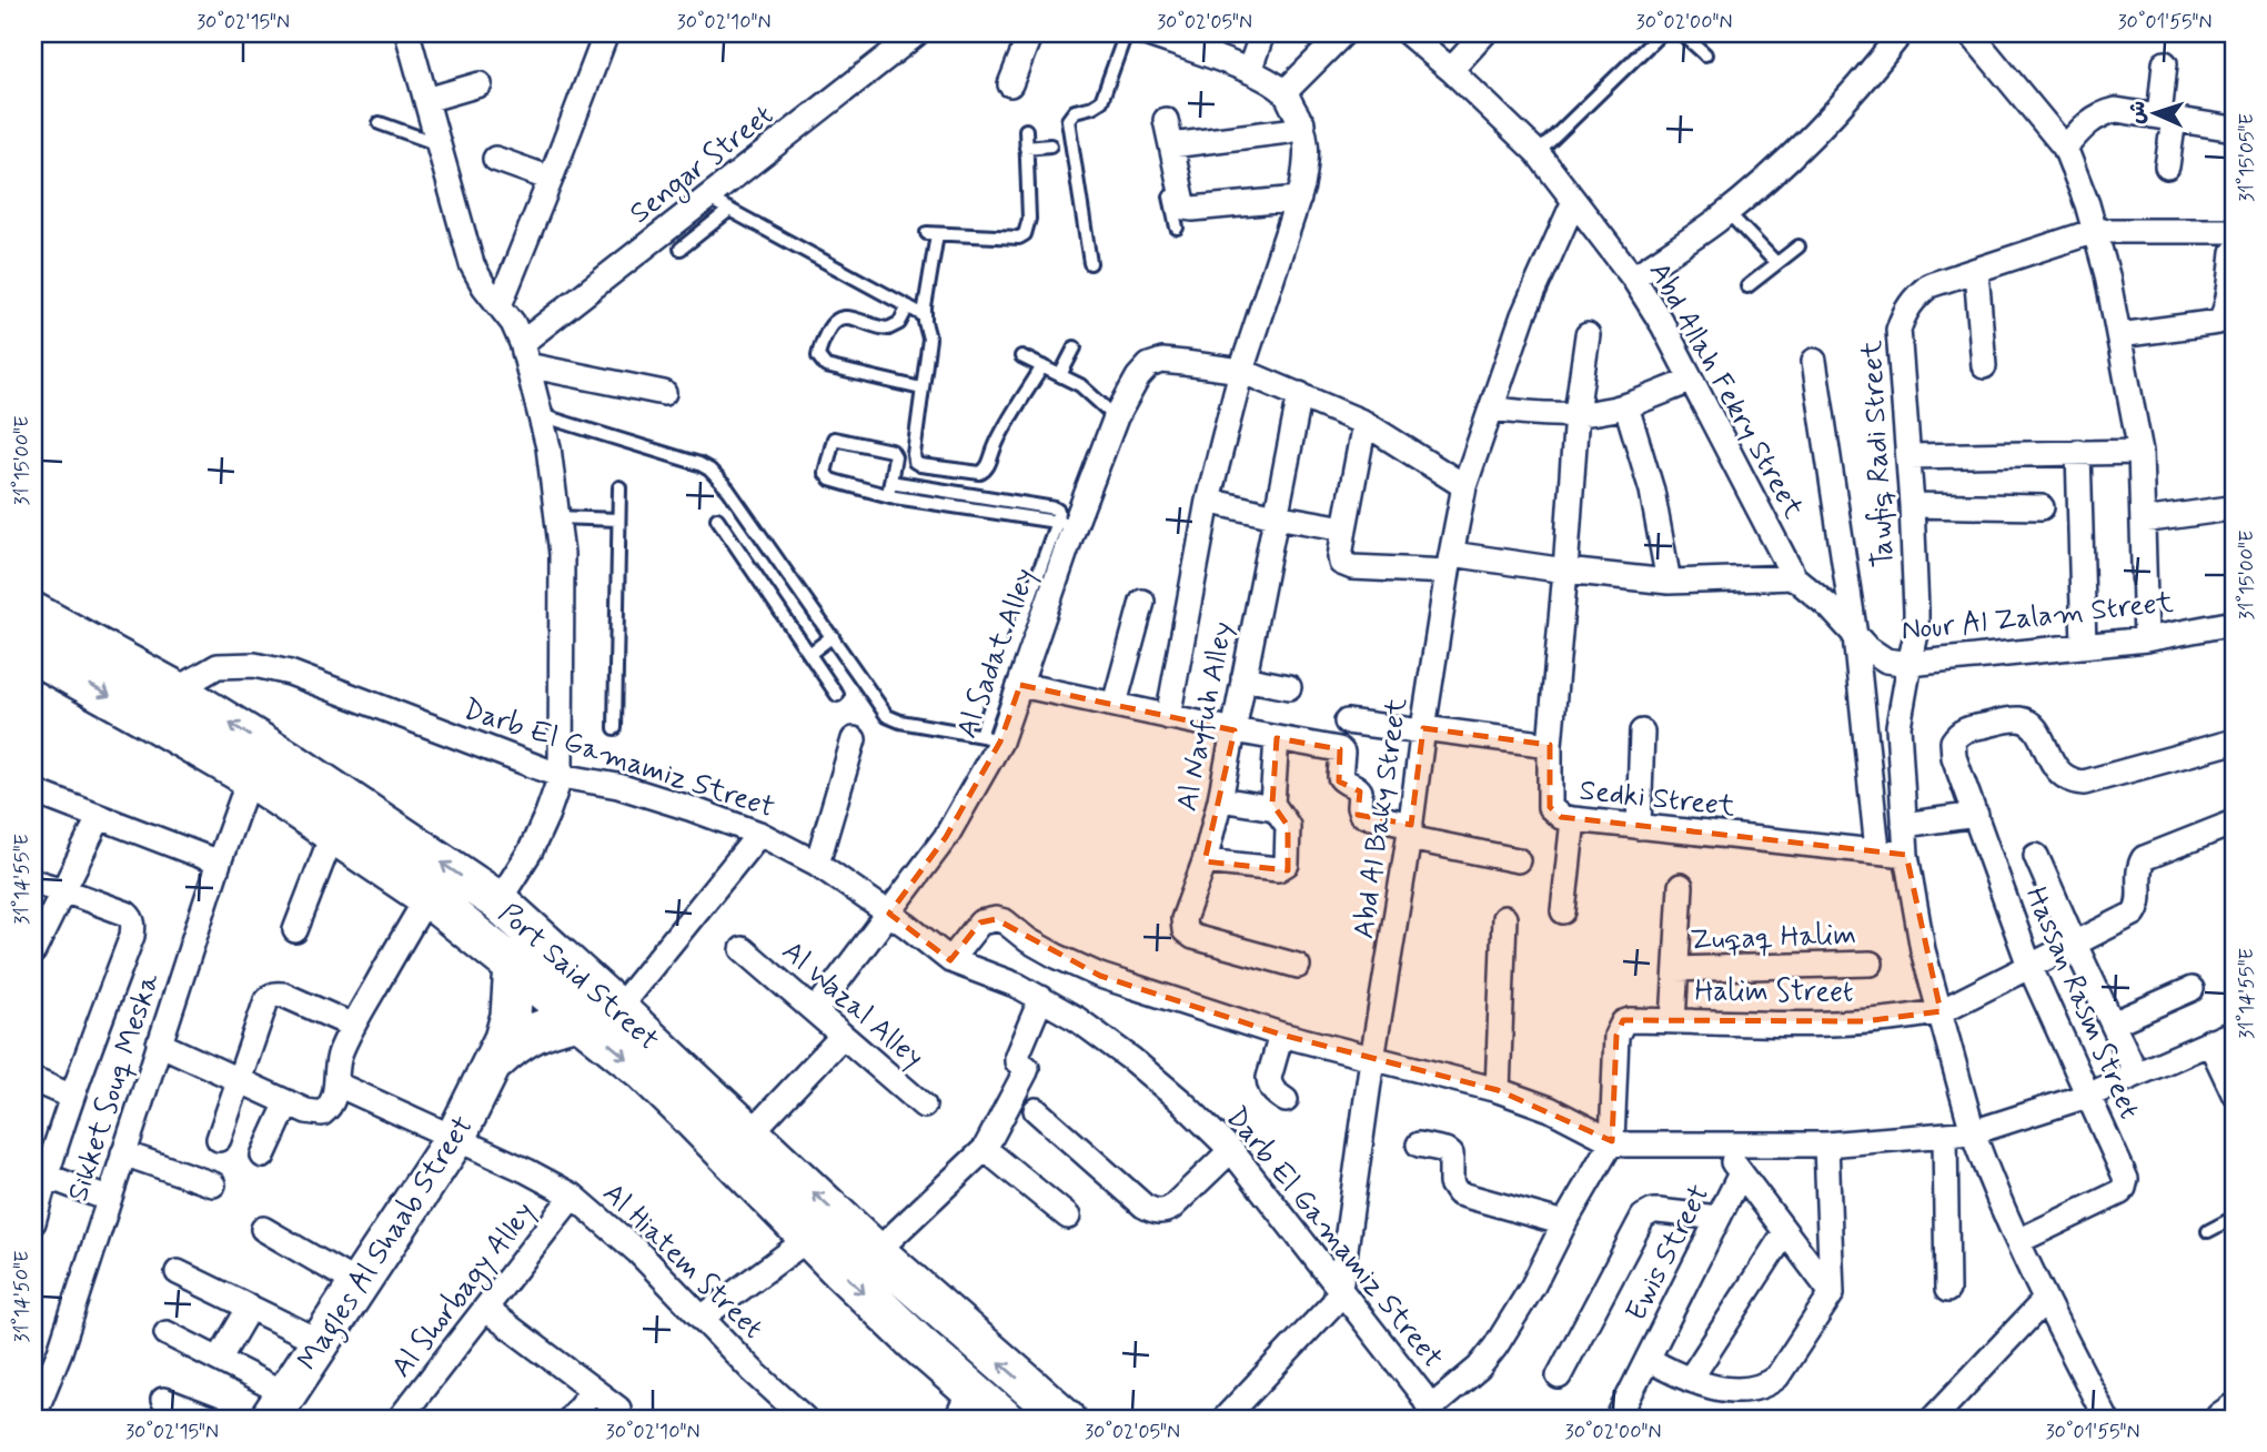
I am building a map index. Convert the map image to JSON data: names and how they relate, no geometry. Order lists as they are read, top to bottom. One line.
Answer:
{"streets":{"main road":["Port Said Street","Magles Al Shaab Street"],"street":["Sengar Street","Abd Allah Fekry Street","Tawfiq Radi Street","Nour Al Zalam Street","Al Sadat Alley","Al Nayfuh Alley","Darb El Gamamiz Street","Sedki Street","Abd Al Baky Street","Zuqaq Halim","Halim Street","Hassan Rasm Street","Al Wazal Alley","Sikket Souq Meska","Ewis Street","Al Hiatem Street","Al Shorbagy Alley"]},"crossings":[["Abd Allah Fekry Street","Nour Al Zalam Street"],["Abd Allah Fekry Street","Abd Al Baky Street"],["Tawfiq Radi Street","Nour Al Zalam Street"],["Tawfiq Radi Street","Sedki Street"],["Tawfiq Radi Street","Halim Street"],["Tawfiq Radi Street","Hassan Rasm Street"],["Al Sadat Alley","Al Nayfuh Alley"],["Al Sadat Alley","Darb El Gamamiz Street"],["Al Sadat Alley","Abd Al Baky Street"],["Al Sadat Alley","Al Wazal Alley"],["Darb El Gamamiz Street","Abd Al Baky Street"],["Darb El Gamamiz Street","Port Said Street"],["Port Said Street","Sikket Souq Meska"],["Port Said Street","Magles Al Shaab Street"],["Halim Street","Hassan Rasm Street"],["Magles Al Shaab Street","Al Hiatem Street"],["Al Hiatem Street","Al Shorbagy Alley"]],"north":"left","coordinates":["30°02'15\"N","30°02'10\"N","30°02'05\"N","30°02'00\"N","30°01'55\"N","31°15'05\"E","31°15'00\"E","31°14'55\"E","31°14'50\"E"]}
